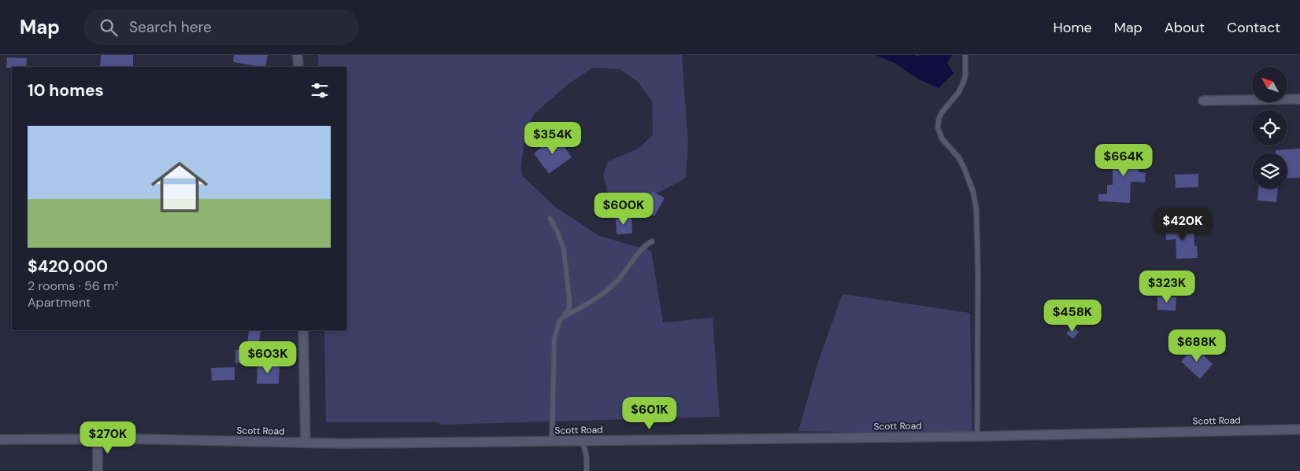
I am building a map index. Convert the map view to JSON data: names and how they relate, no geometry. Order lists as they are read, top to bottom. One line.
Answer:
{"streets":{"street":["Scott Road"]},"north":"top left","page":{"header":"Map","search":"Search here","nav":["Home","Map","About","Contact"],"heading":"10 homes","list":[{"name":"$420,000","note":"2 rooms · 56 m² · Apartment"}],"price":["$354K","$664K","$600K","$420K","$323K","$458K","$688K","$603K","$601K","$270K"]}}
